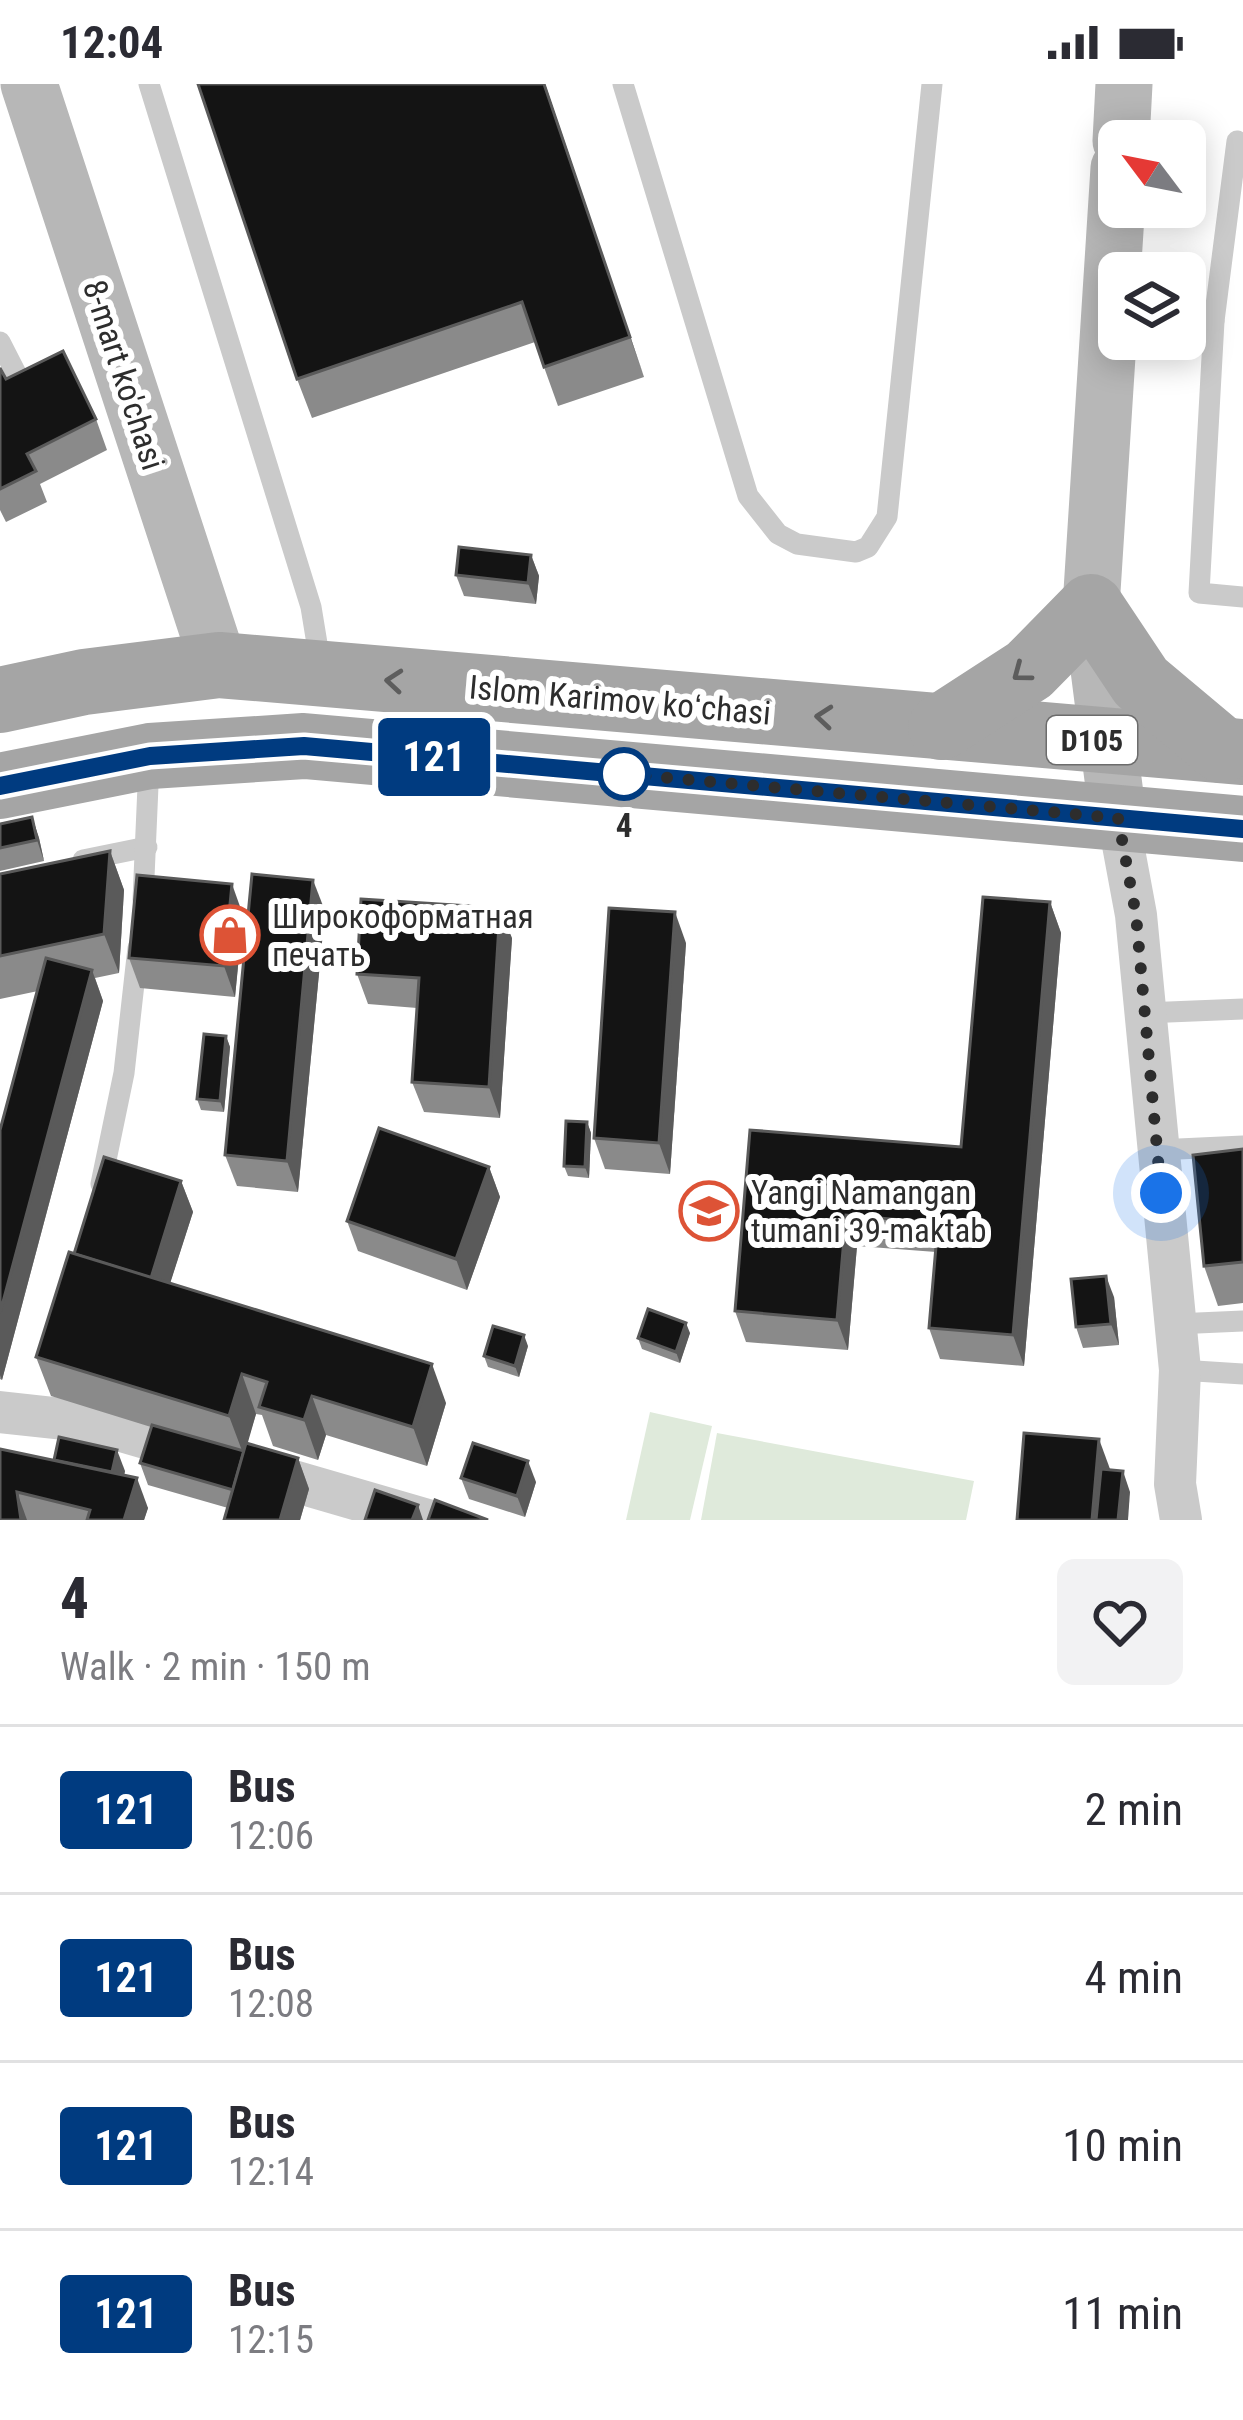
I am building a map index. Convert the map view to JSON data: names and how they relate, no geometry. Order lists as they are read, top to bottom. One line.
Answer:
{"streets":{"main road":["8-mart ko'chasi","Islom Karimov koʻchasi","D105"]},"crossings":[["8-mart ko'chasi","Islom Karimov koʻchasi"]],"places":{"other":["4"],"shop":["Широкоформатная печать"],"school or university":["Yangi Namangan tumani 39-maktab"]},"lines":["bus line 121"],"north":"top left","page":{"status":"12:04","on_map":"121","heading":["4","Walk · 2 min · 150 m"],"list":[{"mark":"121","name":"Bus","note":"12:06","value":"2 min"},{"mark":"121","name":"Bus","note":"12:08","value":"4 min"},{"mark":"121","name":"Bus","note":"12:14","value":"10 min"},{"mark":"121","name":"Bus","note":"12:15","value":"11 min"}]}}
